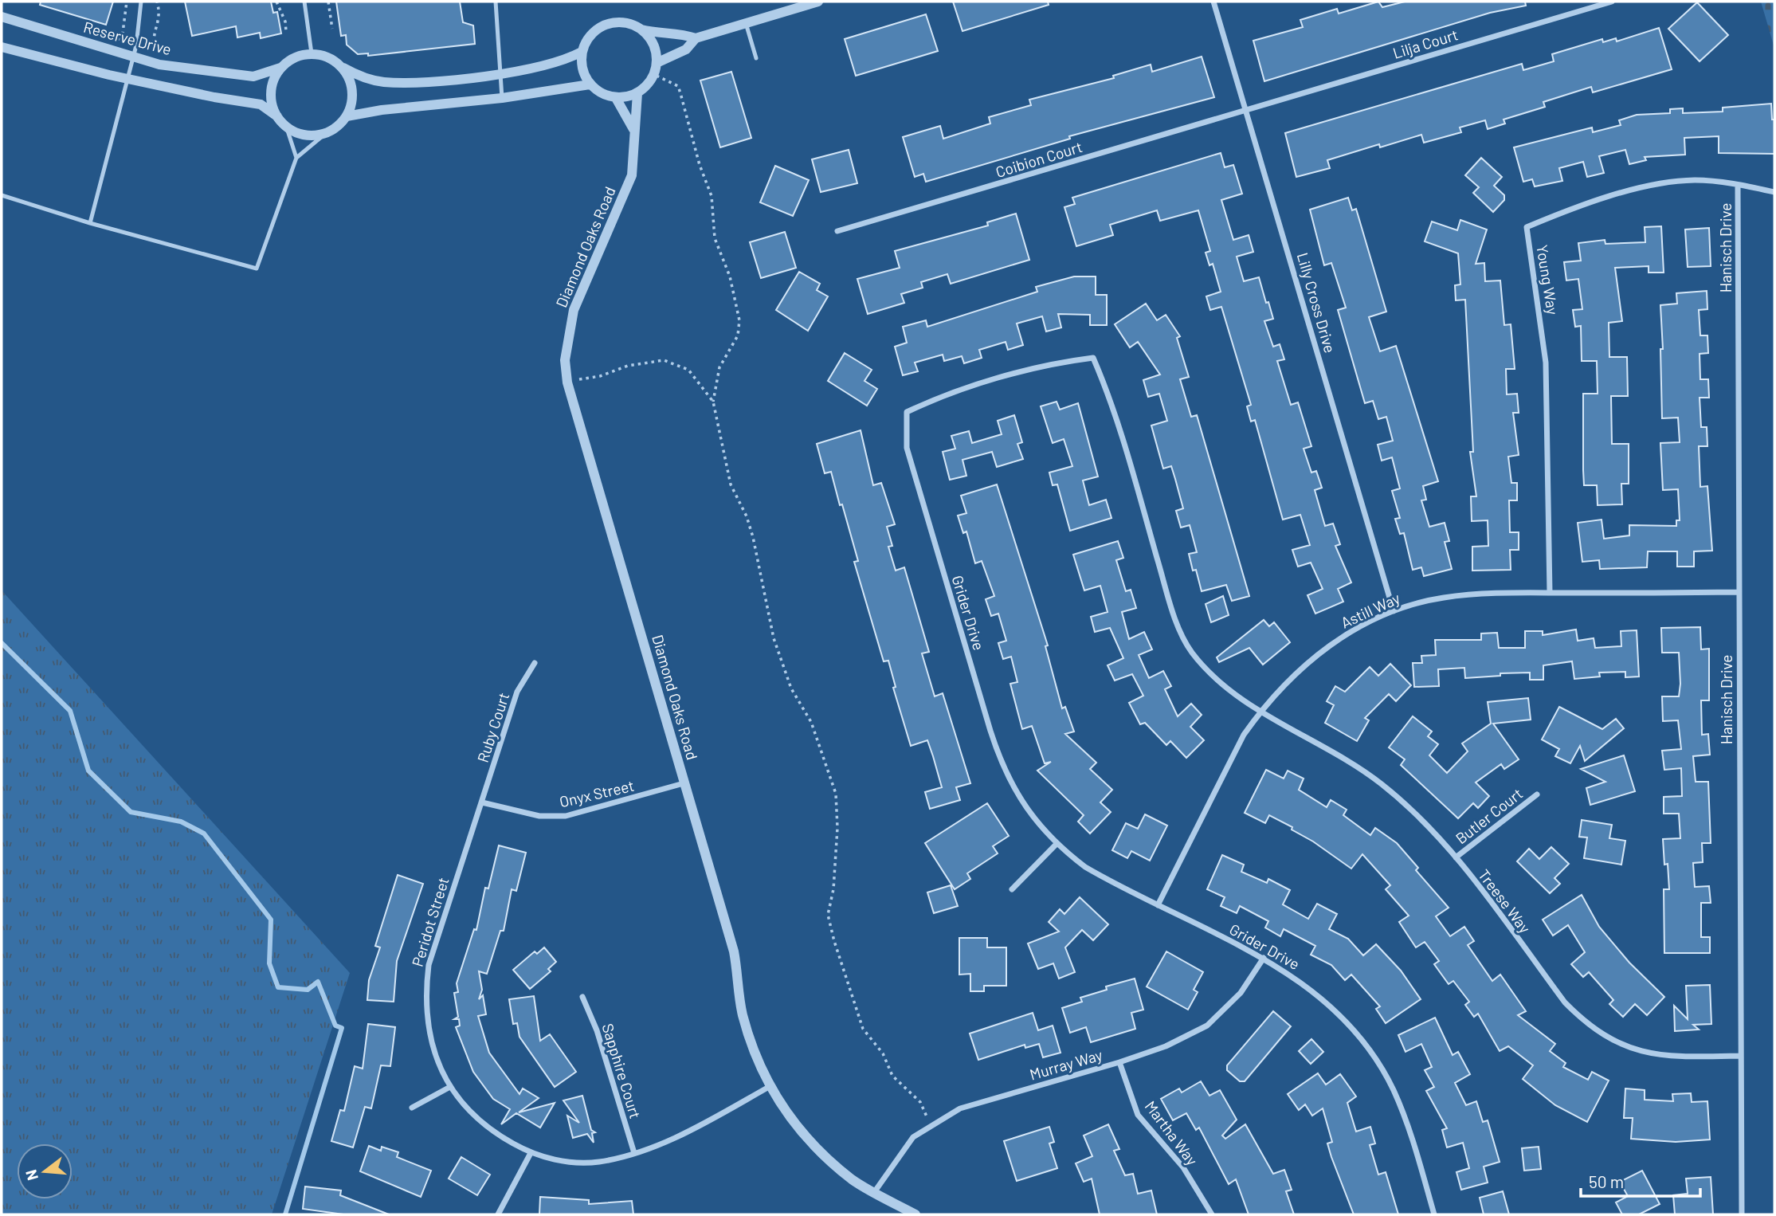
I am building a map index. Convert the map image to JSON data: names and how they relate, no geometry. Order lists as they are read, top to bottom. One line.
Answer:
{"streets":{"street":["Reserve Drive","Lilja Court","Coibion Court","Diamond Oaks Road","Hanisch Drive","Young Way","Lilly Cross Drive","Astill Way","Grider Drive","Ruby Court","Onyx Street","Butler Court","Treese Way","Peridot Street","Murray Way","Sapphire Court","Martha Way"]},"crossings":[["Lilja Court","Coibion Court"],["Lilja Court","Lilly Cross Drive"],["Coibion Court","Lilly Cross Drive"],["Diamond Oaks Road","Onyx Street"],["Diamond Oaks Road","Peridot Street"],["Diamond Oaks Road","Murray Way"],["Hanisch Drive","Young Way"],["Hanisch Drive","Astill Way"],["Hanisch Drive","Treese Way"],["Young Way","Astill Way"],["Lilly Cross Drive","Astill Way"],["Astill Way","Grider Drive"],["Astill Way","Treese Way"],["Grider Drive","Treese Way"],["Grider Drive","Murray Way"],["Ruby Court","Onyx Street"],["Ruby Court","Peridot Street"],["Onyx Street","Peridot Street"],["Butler Court","Treese Way"],["Peridot Street","Sapphire Court"],["Murray Way","Martha Way"]],"scale_bar":"50 m","north":"left"}
